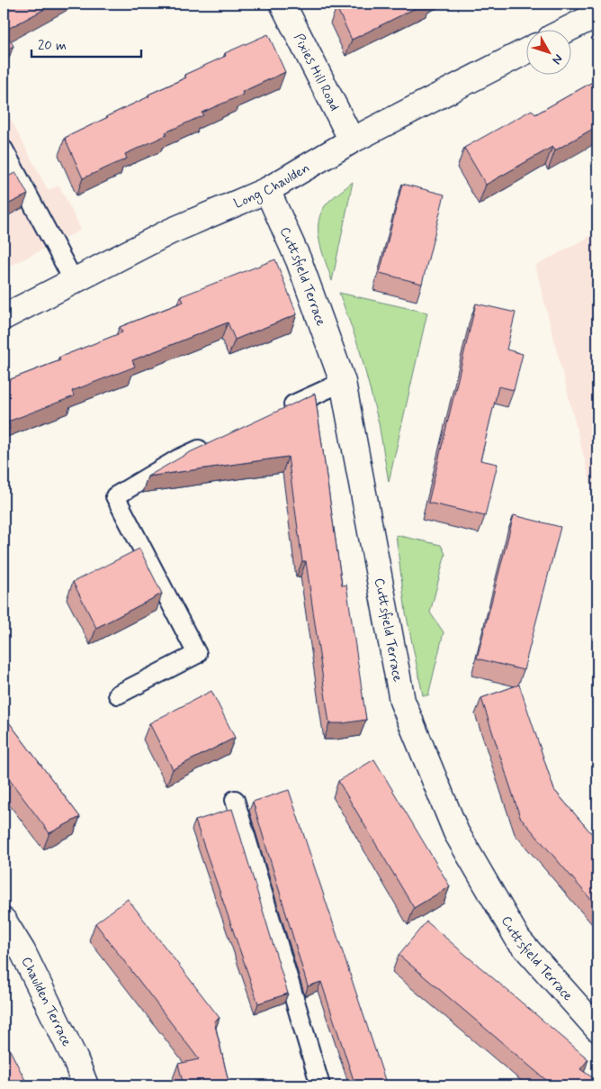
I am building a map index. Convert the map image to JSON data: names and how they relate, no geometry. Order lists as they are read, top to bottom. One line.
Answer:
{"streets":{"street":["Pixies Hill Road","Long Chaulden","Cuttsfield Terrace","Chaulden Terrace"]},"crossings":[["Pixies Hill Road","Long Chaulden"],["Long Chaulden","Cuttsfield Terrace"]],"scale_bar":"20 m","north":"bottom right"}
